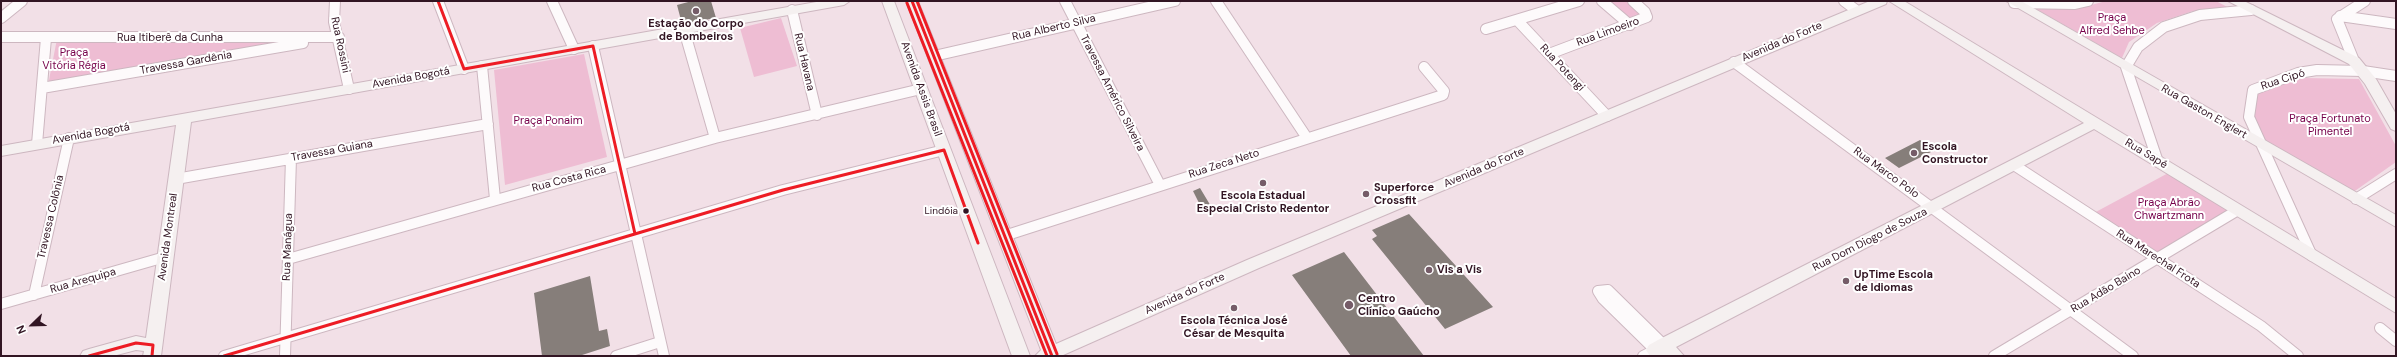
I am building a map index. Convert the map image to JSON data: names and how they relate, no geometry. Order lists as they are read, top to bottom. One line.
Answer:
{"streets":{"street":["Rua Alberto Silva","Rua Limoeiro","Rua Itiberê da Cunha","Avenida do Forte","Rua Rossini","Rua Havana","Travessa Gardênia","Rua Potengi","Avenida Bogotá","Rua Cipó","Avenida Assis Brasil","Travessa Américo Silveira","Rua Gaston Englert","Travessa Guiana","Rua Sapé","Rua Zeca Neto","Rua Marco Polo","Rua Costa Rica","Travessa Colônia","Avenida Montreal","Rua Dom Diogo de Souza","Rua Manágua","Rua Marechal Frota","Rua Arequipa","Rua Adão Baino"]},"crossings":[["Rua Alberto Silva","Avenida Assis Brasil"],["Rua Alberto Silva","Travessa Américo Silveira"],["Rua Limoeiro","Rua Potengi"],["Rua Itiberê da Cunha","Rua Rossini"],["Rua Itiberê da Cunha","Travessa Gardênia"],["Avenida do Forte","Rua Potengi"],["Avenida do Forte","Avenida Assis Brasil"],["Avenida do Forte","Rua Marco Polo"],["Rua Rossini","Travessa Gardênia"],["Rua Rossini","Avenida Bogotá"],["Rua Havana","Avenida Bogotá"],["Rua Havana","Rua Costa Rica"],["Avenida Bogotá","Travessa Colônia"],["Avenida Bogotá","Avenida Montreal"],["Rua Cipó","Rua Gaston Englert"],["Rua Cipó","Rua Sapé"],["Avenida Assis Brasil","Rua Zeca Neto"],["Avenida Assis Brasil","Rua Costa Rica"],["Travessa Américo Silveira","Rua Zeca Neto"],["Travessa Guiana","Avenida Montreal"],["Travessa Guiana","Rua Manágua"],["Rua Sapé","Rua Dom Diogo de Souza"],["Rua Sapé","Rua Adão Baino"],["Rua Marco Polo","Rua Dom Diogo de Souza"],["Rua Marco Polo","Rua Adão Baino"],["Rua Costa Rica","Rua Manágua"],["Travessa Colônia","Rua Arequipa"],["Avenida Montreal","Rua Arequipa"],["Rua Dom Diogo de Souza","Rua Marechal Frota"],["Rua Marechal Frota","Rua Adão Baino"]],"parks":["Praça Alfred Sehbe","Praça Vitória Régia","Praça Fortunato Pimentel","Praça Ponaim","Praça Abrão Chwartzmann"],"places":["Estação do Corpo de Bombeiros","Escola Constructor","Escola Estadual Especial Cristo Redentor","Superforce Crossfit","Lindóia","Vis a Vis","UpTime Escola de Idiomas","Centro Clínico Gaúcho","Escola Técnica José César de Mesquita"],"north":"bottom left"}
